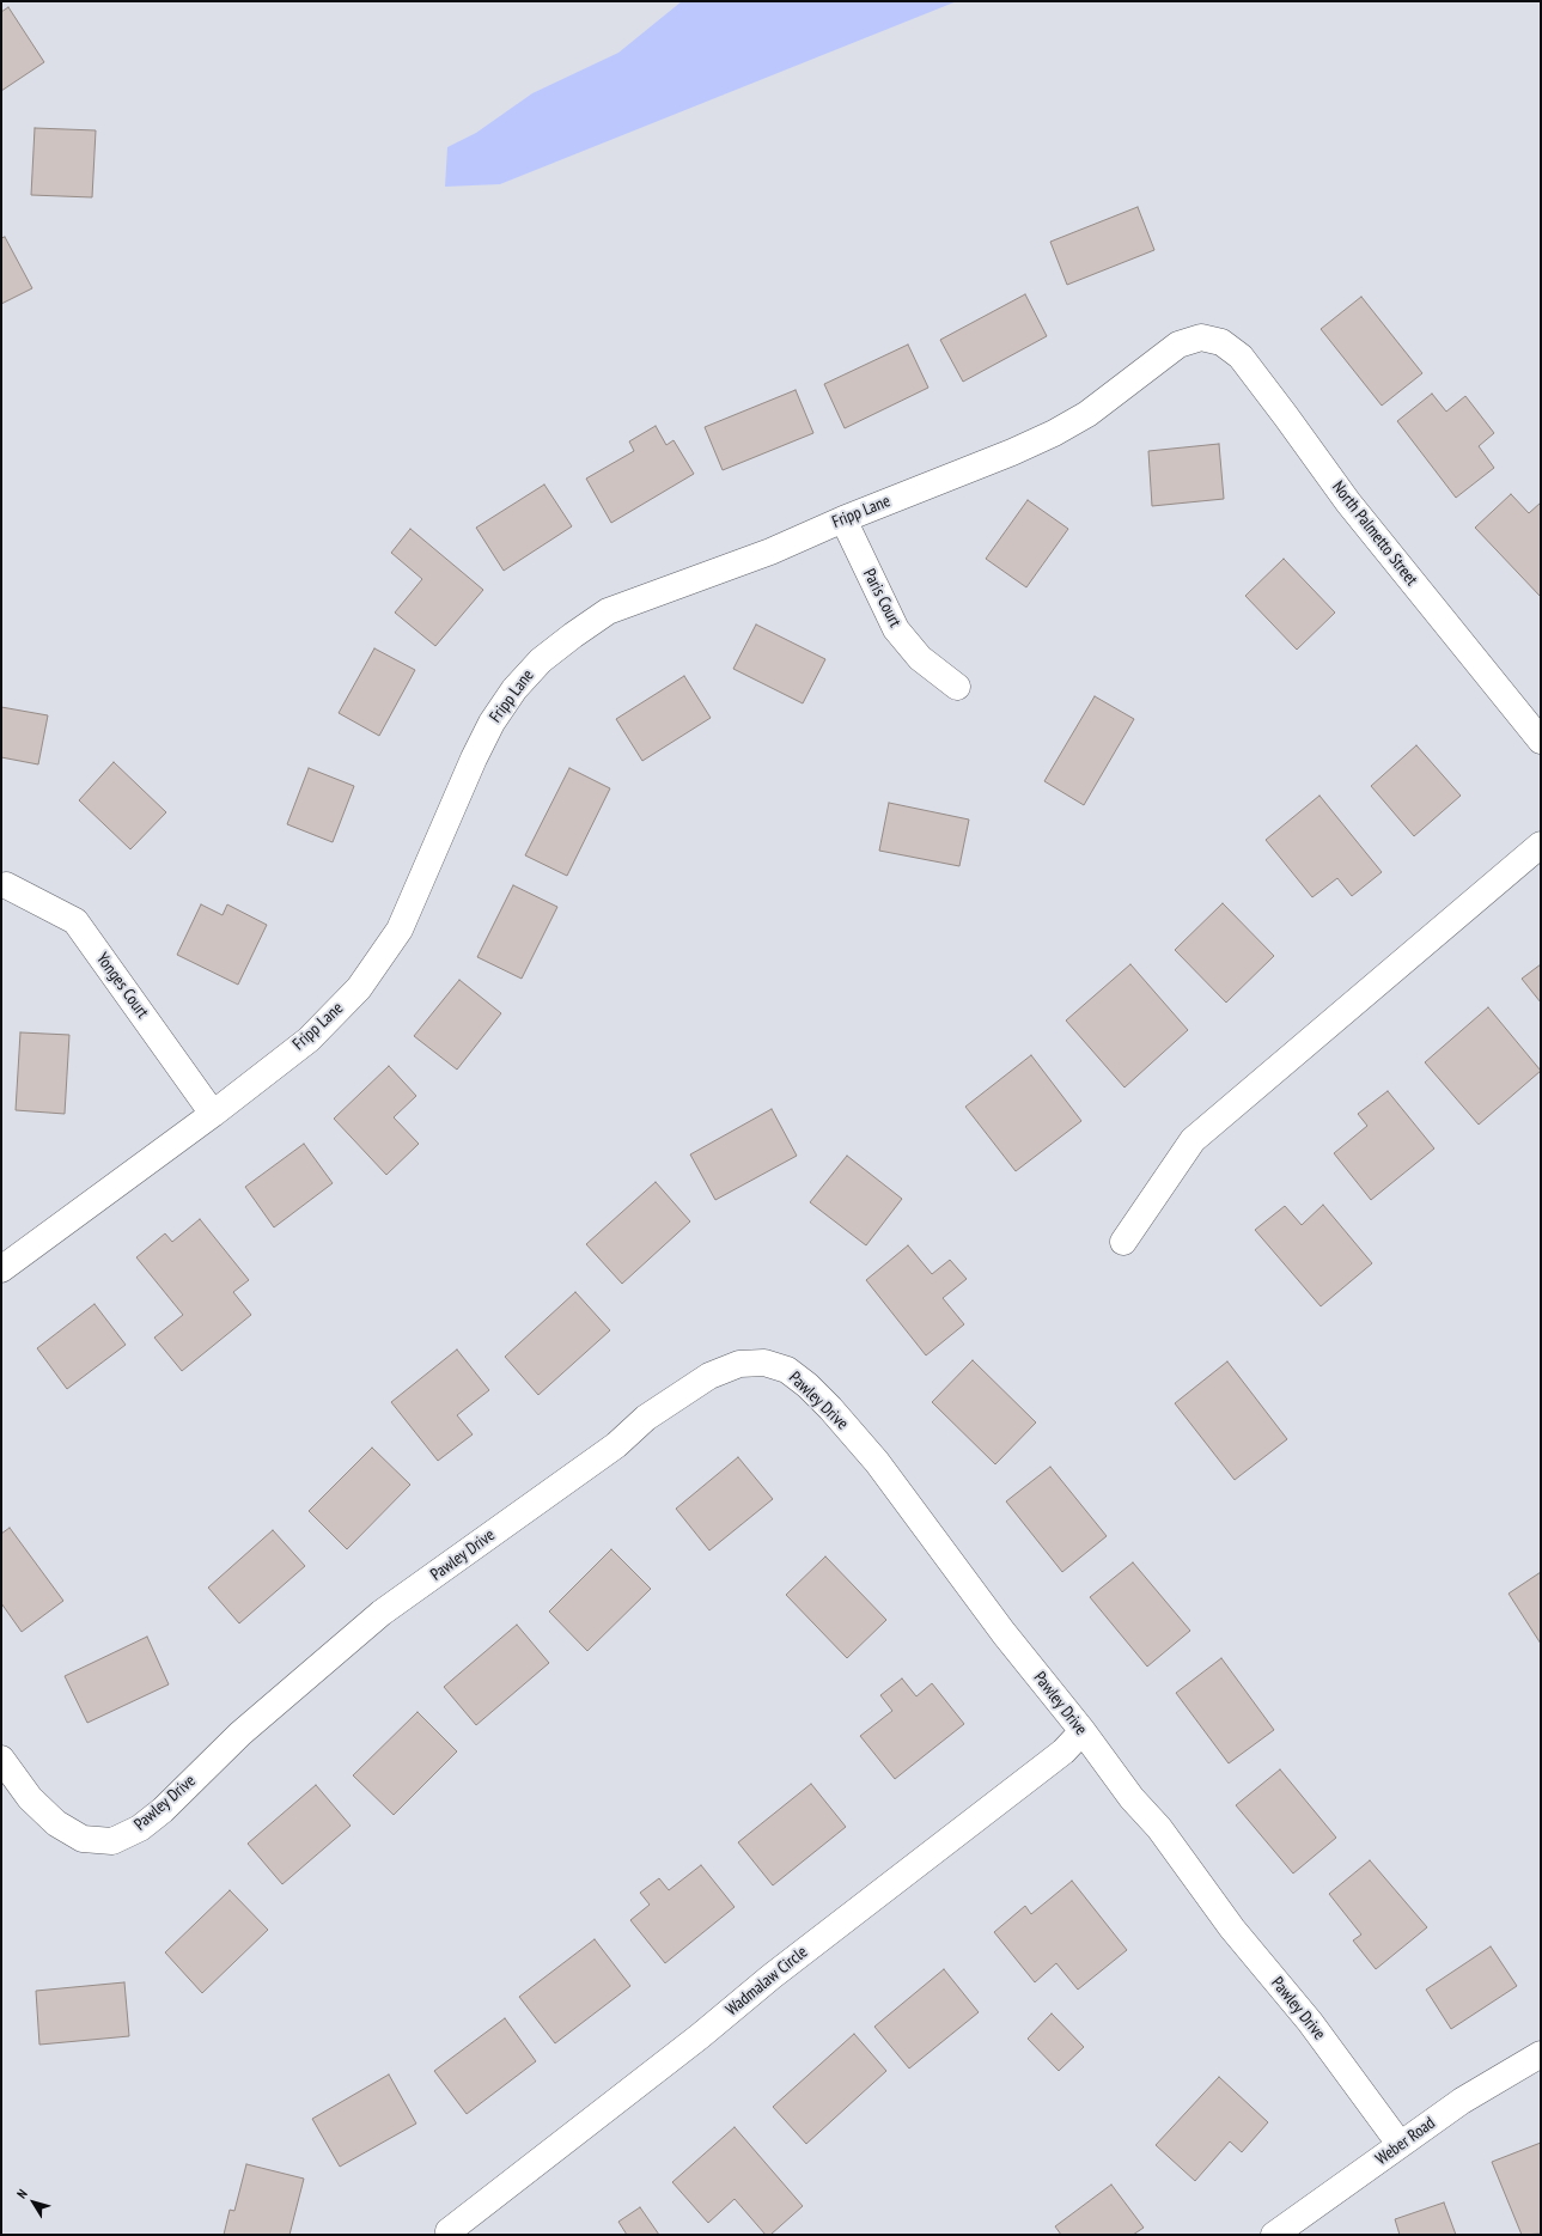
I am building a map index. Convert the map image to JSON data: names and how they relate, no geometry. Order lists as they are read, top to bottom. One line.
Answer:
{"streets":{"street":["Fripp Lane","North Palmetto Street","Paris Court","Yonges Court","Pawley Drive","Wadmalaw Circle","Weber Road"]},"crossings":[["Fripp Lane","North Palmetto Street"],["Fripp Lane","Paris Court"],["Fripp Lane","Yonges Court"],["Pawley Drive","Wadmalaw Circle"],["Pawley Drive","Weber Road"]],"north":"top left"}
